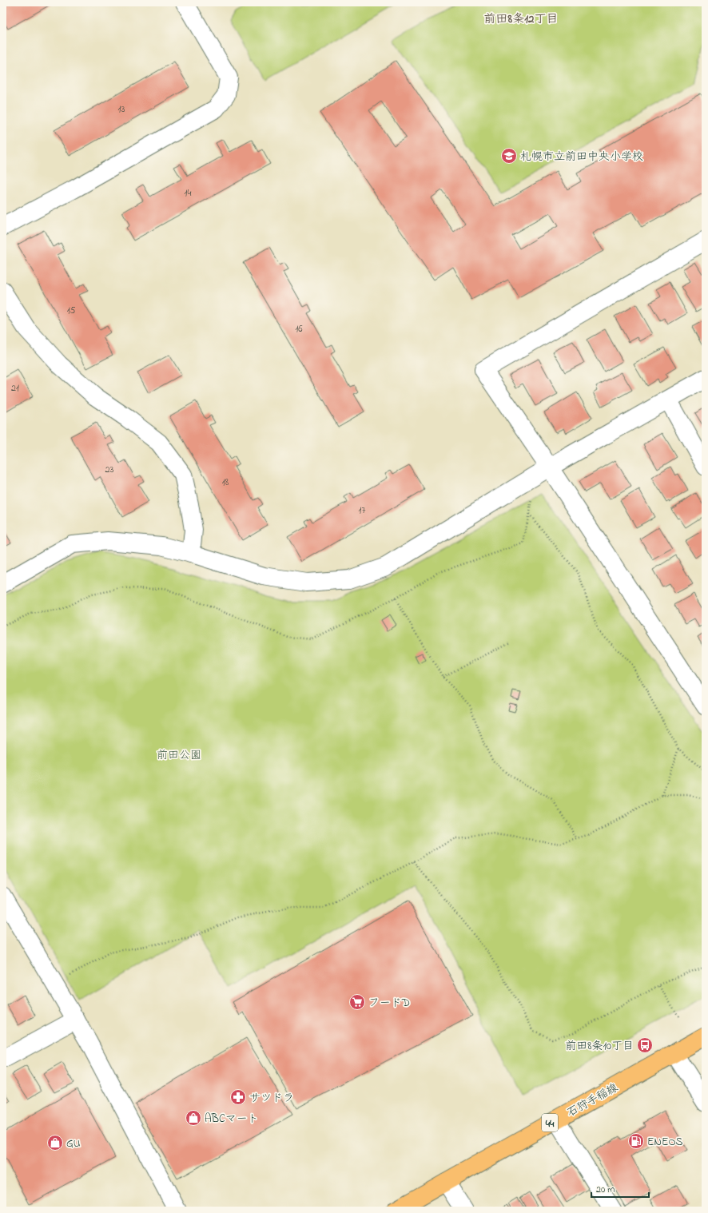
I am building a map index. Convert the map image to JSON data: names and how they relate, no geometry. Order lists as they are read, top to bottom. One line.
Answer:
{"streets":{"main road":["石狩手稲線","44"]},"districts":["前田8条12丁目"],"parks":["前田公園"],"places":{"school or university":["札幌市立前田中央小学校"],"supermarket":["フードD"],"bus stop":["前田8条10丁目"],"pharmacy":["サツドラ"],"shop":["ABCマート","GU"],"fuel station":["ENEOS"]},"house_numbers":["13","14","15","16","21","23","18","17"],"scale_bar":"20 m"}
